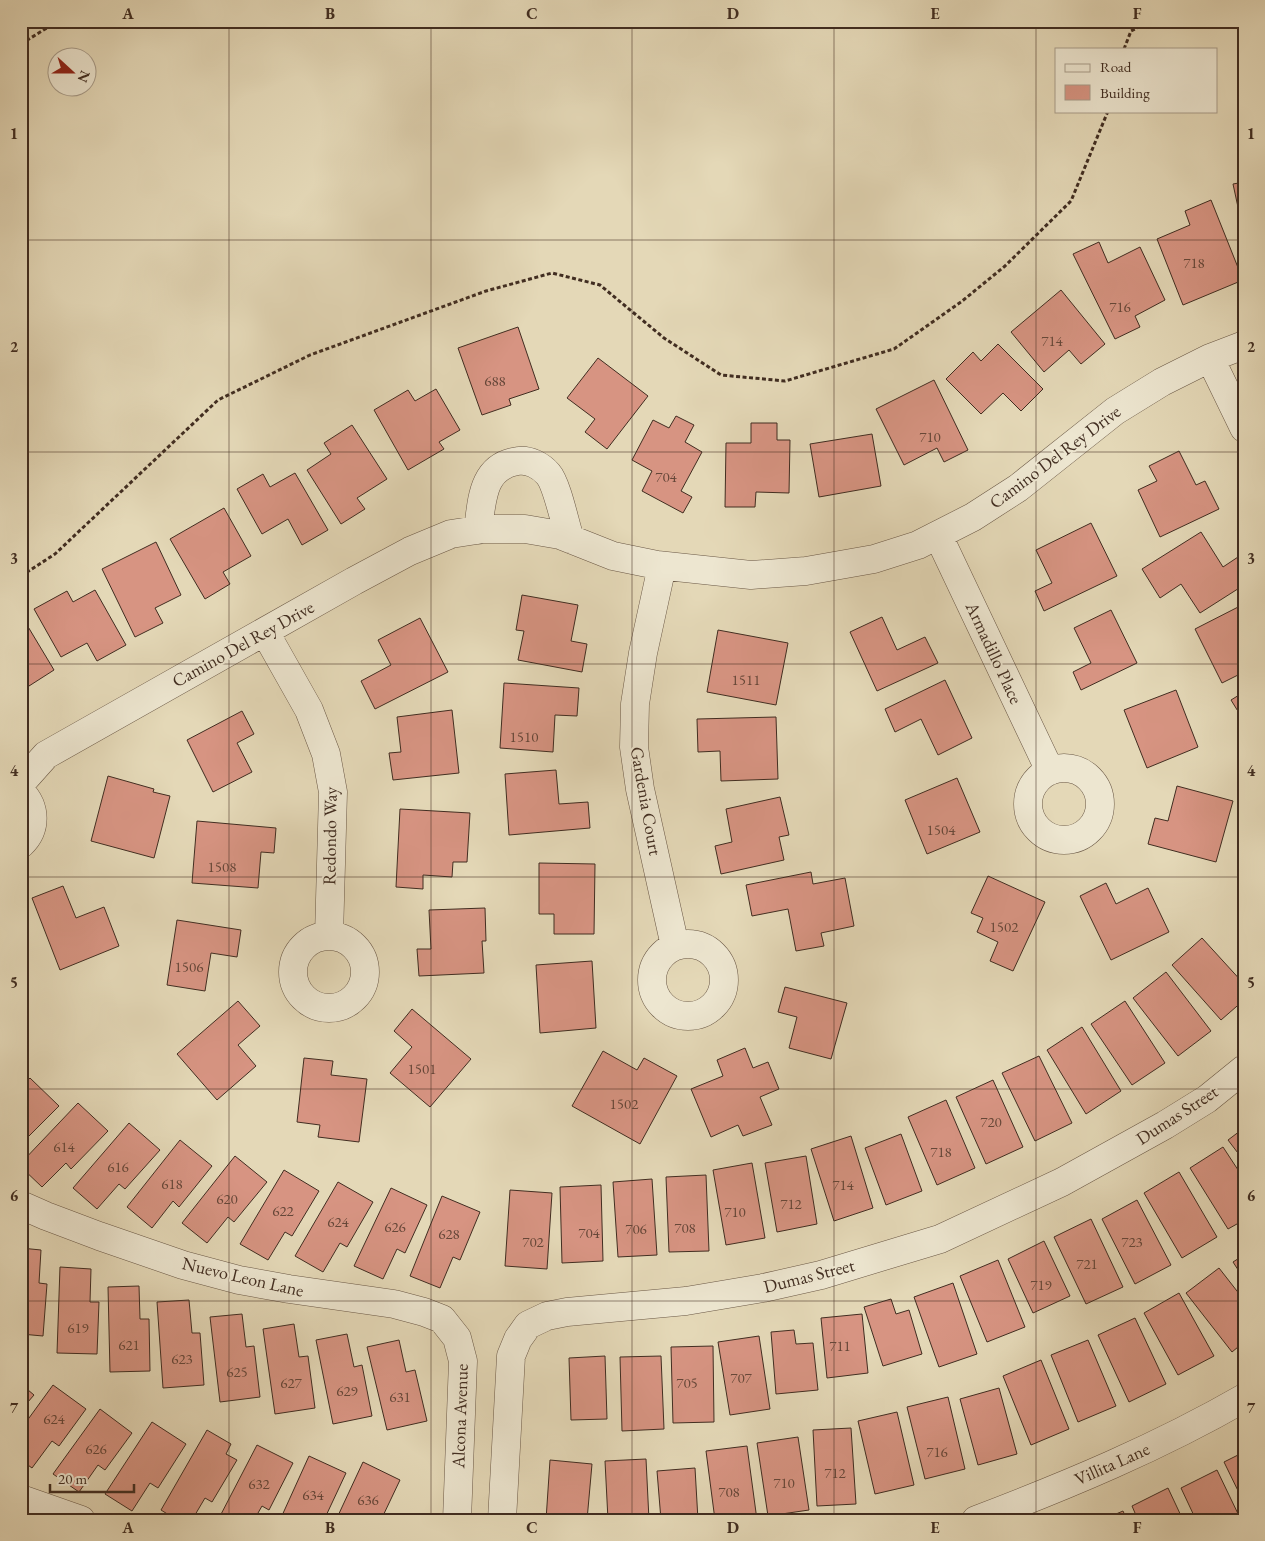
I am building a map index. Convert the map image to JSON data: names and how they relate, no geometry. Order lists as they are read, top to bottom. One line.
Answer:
{"streets":{"street":["Camino Del Rey Drive","Armadillo Place","Gardenia Court","Redondo Way","Dumas Street","Nuevo Leon Lane","Alcona Avenue","Villita Lane"]},"crossings":[["Camino Del Rey Drive","Armadillo Place"],["Camino Del Rey Drive","Gardenia Court"],["Camino Del Rey Drive","Redondo Way"],["Nuevo Leon Lane","Alcona Avenue"]],"house_numbers":["718","716","714","688","710","704","1511","1510","1504","1508","1502","1506","1501","1502","720","614","718","616","618","714","620","712","622","710","624","626","708","706","704","628","702","723","721","719","619","621","711","623","625","707","627","705","629","631","624","626","716","712","710","632","708","634","636"],"legend":["Road","Building"],"scale_bar":"20 m","north":"right","grid":{"columns":["A","B","C","D","E","F"],"rows":["1","2","3","4","5","6","7"]}}
